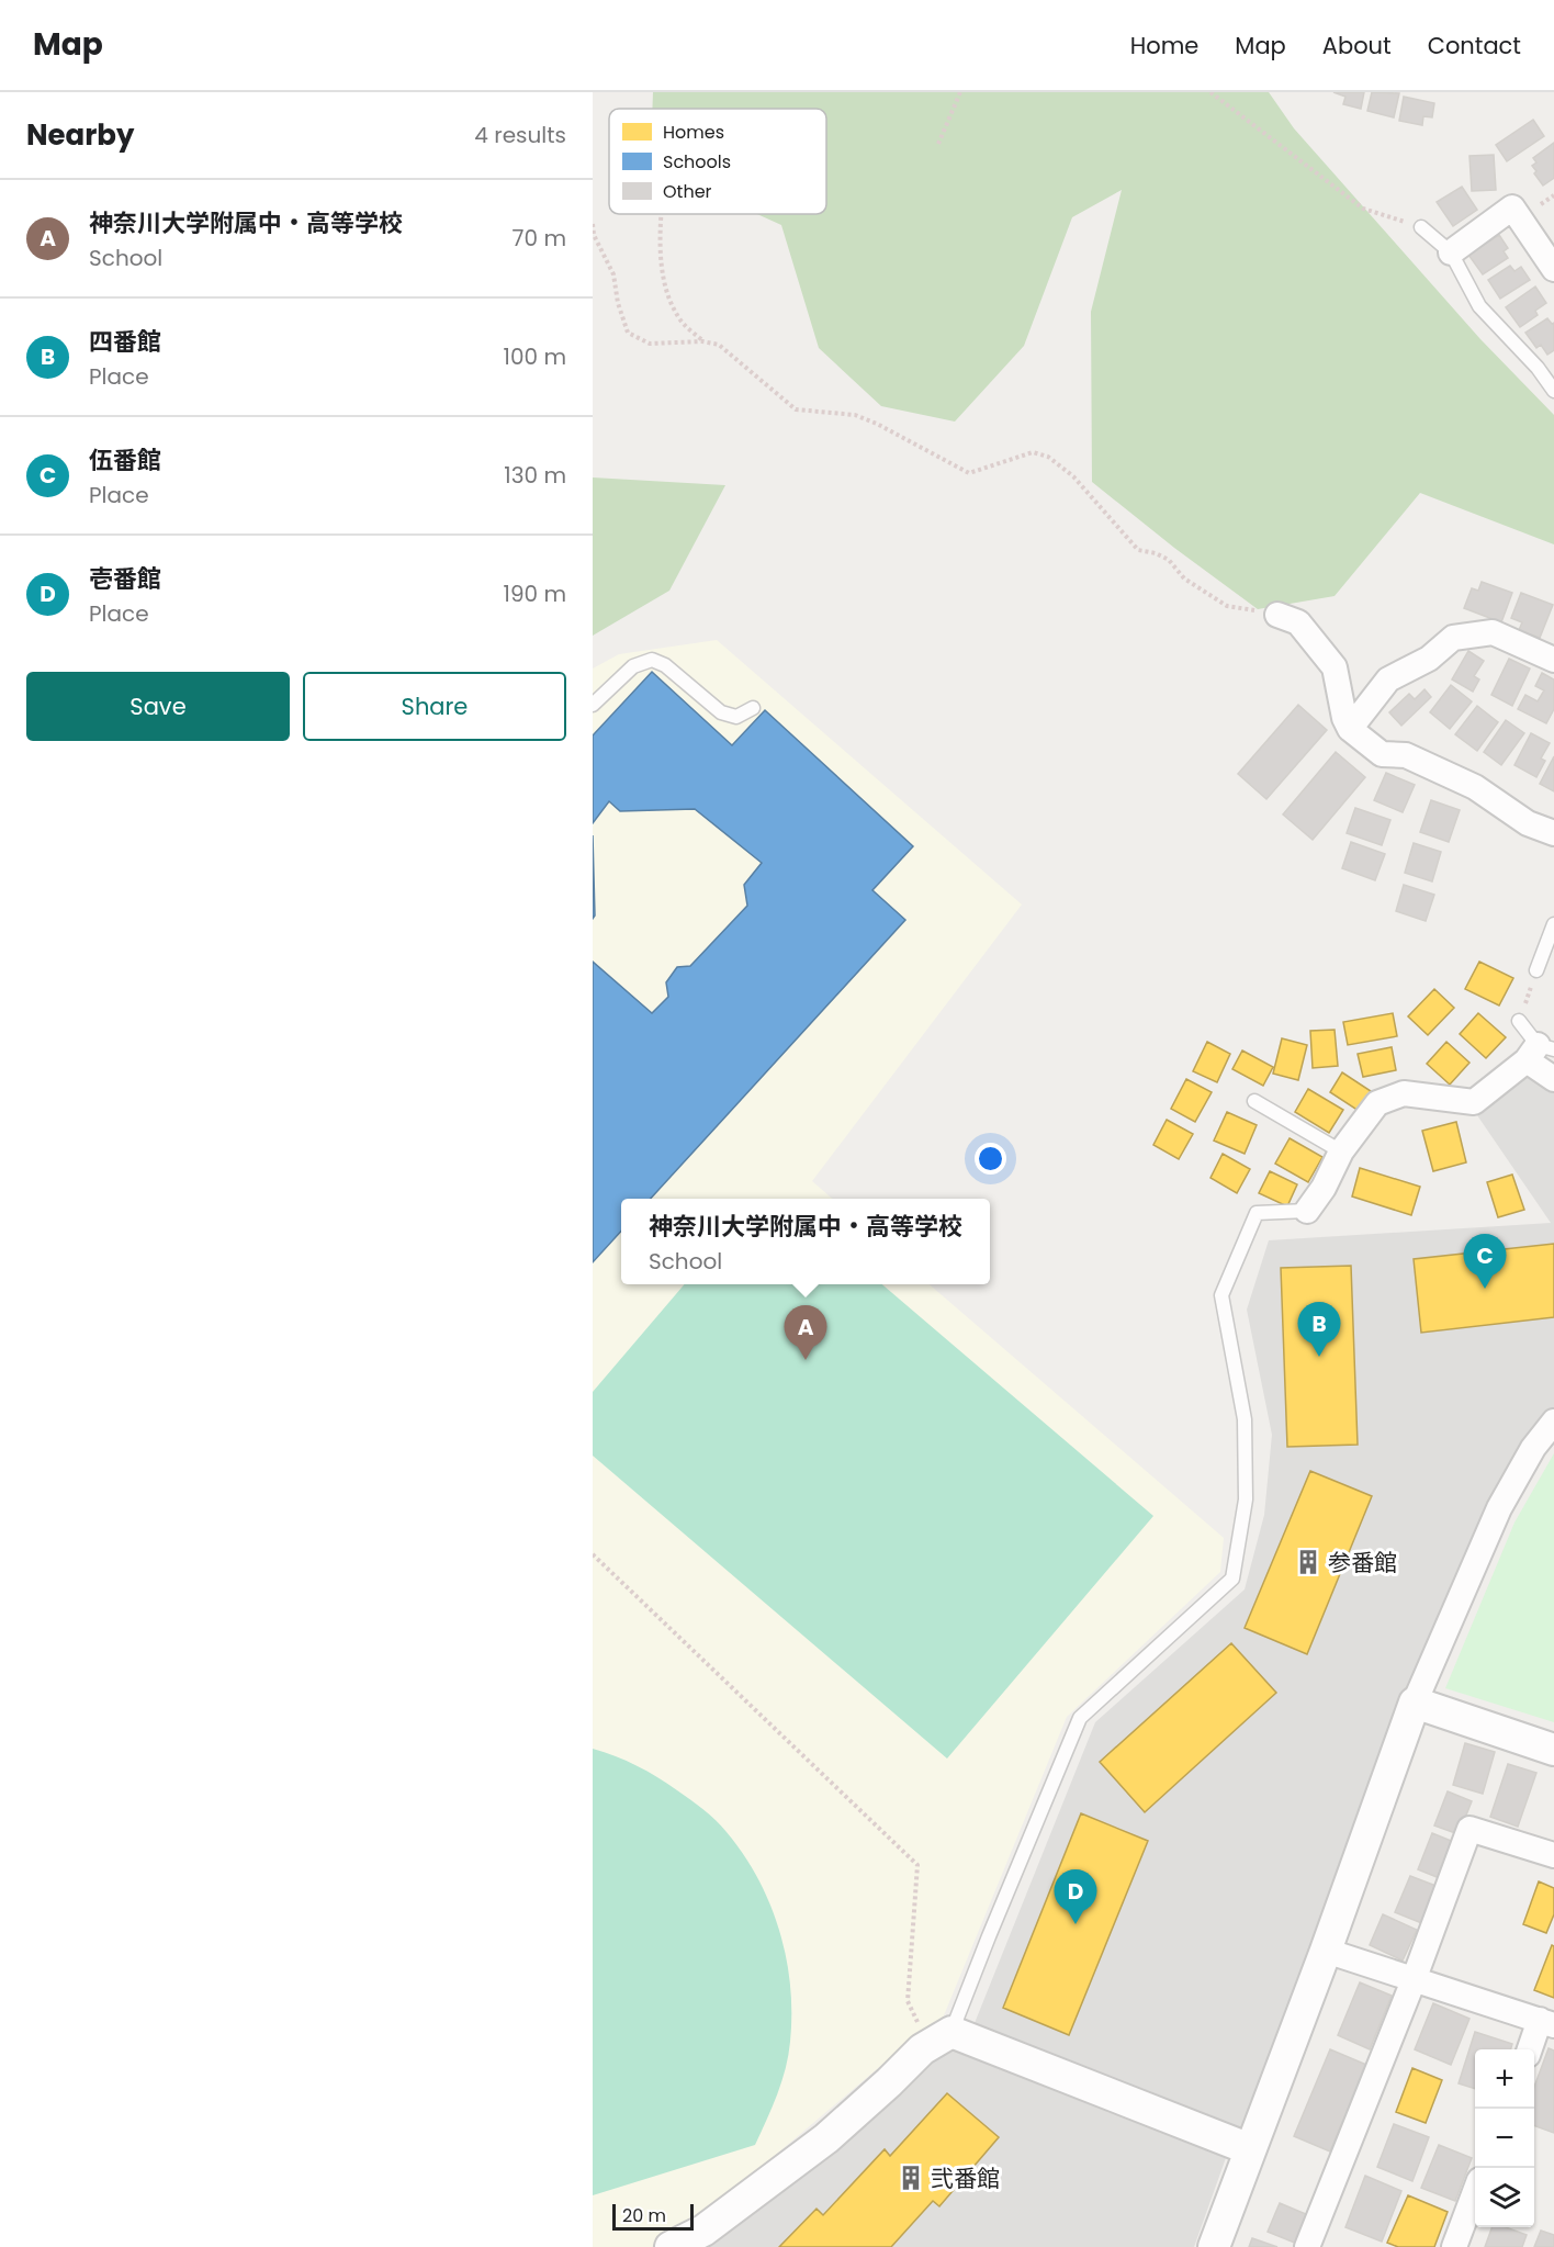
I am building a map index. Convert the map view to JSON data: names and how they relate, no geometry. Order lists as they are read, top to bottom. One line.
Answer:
{"places":{"building":["参番館","弐番館"]},"legend":["Homes","Schools","Other"],"scale_bar":"20 m","page":{"header":"Map","nav":["Home","Map","About","Contact"],"heading":["Nearby","4 results"],"list":[{"mark":"A","name":"神奈川大学附属中・高等学校","note":"School","value":"70 m"},{"mark":"B","name":"四番館","note":"Place","value":"100 m"},{"mark":"C","name":"伍番館","note":"Place","value":"130 m"},{"mark":"D","name":"壱番館","note":"Place","value":"190 m"}],"buttons":["Save","Share"],"popup":["神奈川大学附属中・高等学校","School"],"pins":["C","B","A","D"],"map_buttons":["+","−"],"scale":"20 m"}}
